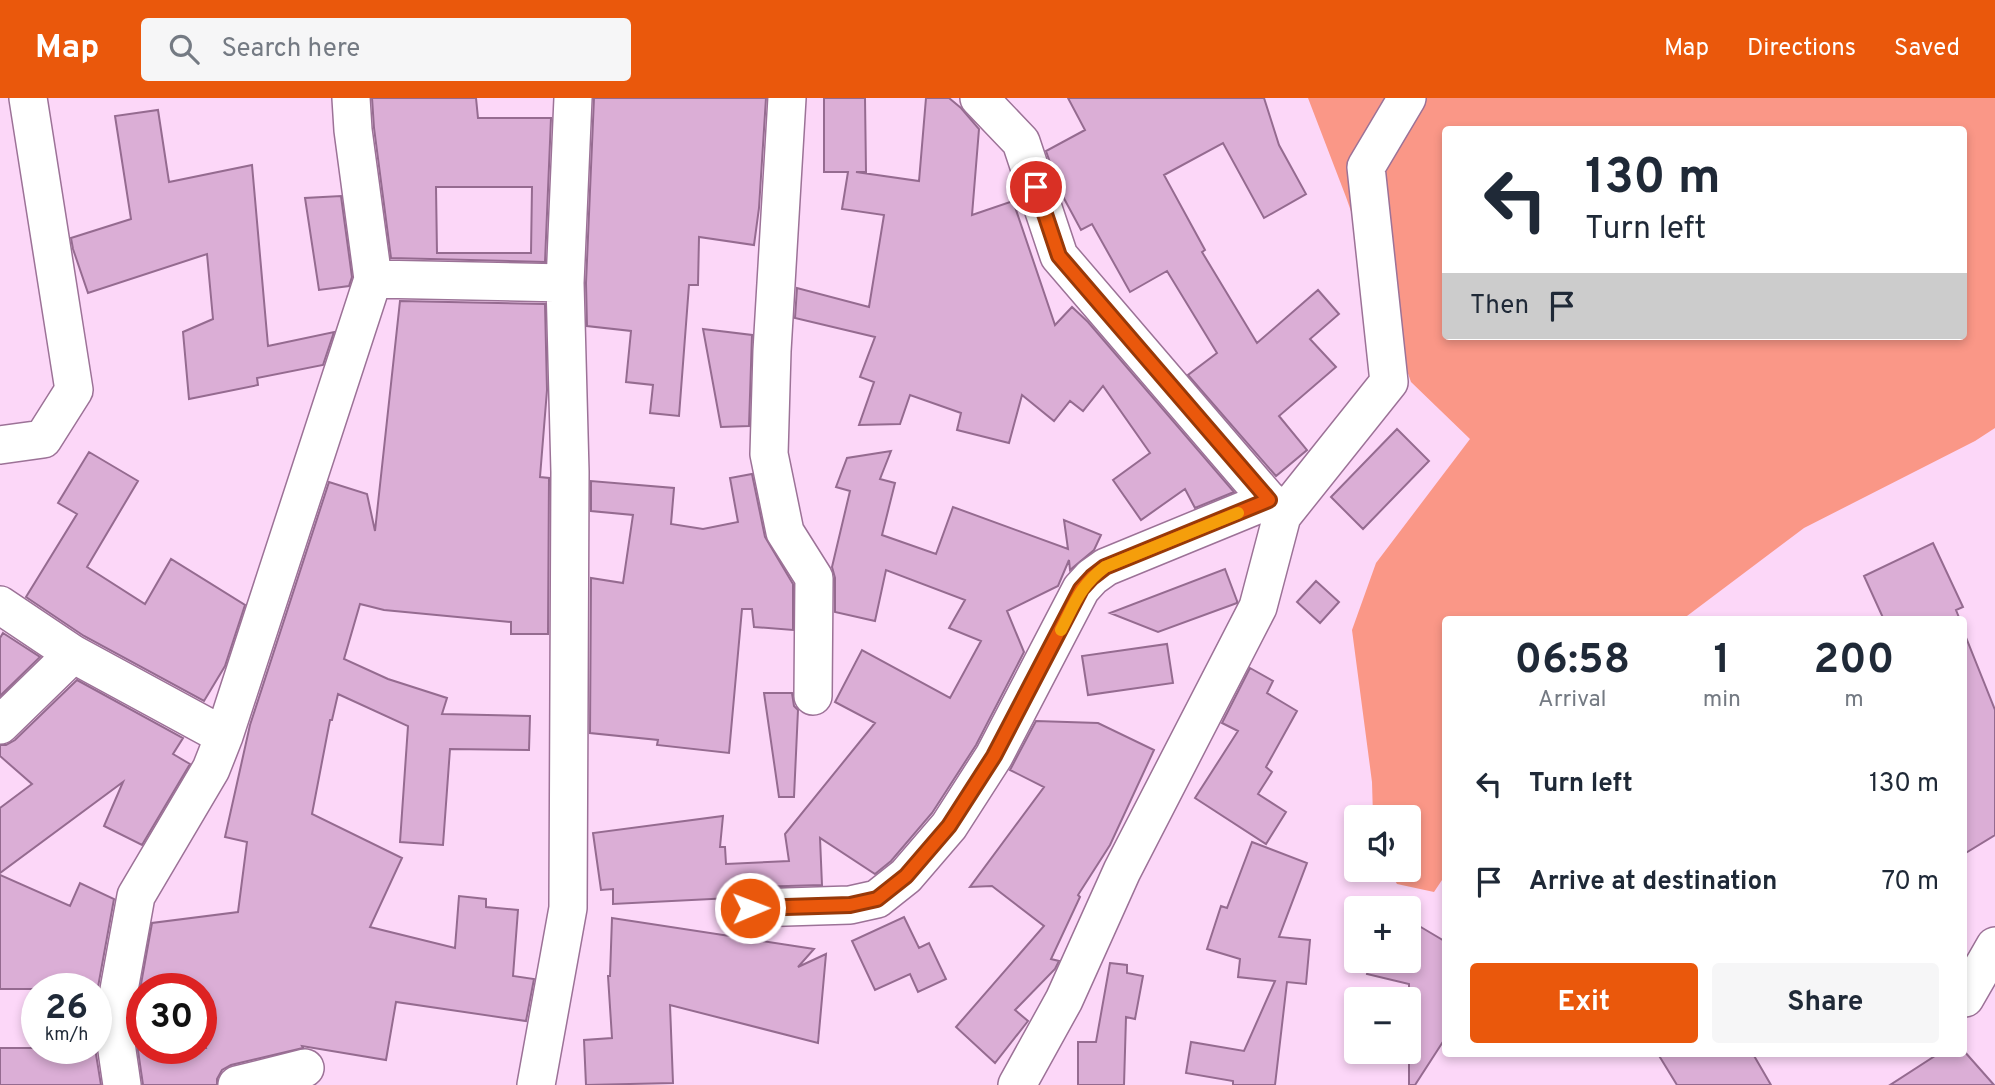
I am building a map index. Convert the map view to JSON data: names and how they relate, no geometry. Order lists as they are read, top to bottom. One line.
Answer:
{"page":{"header":"Map","search":"Search here","nav":["Map","Directions","Saved"],"turn":["130 m","Turn left"],"then":"Then","eta":["06:58","Arrival","1","min","200","m"],"list":[{"name":"Turn left","value":"130 m"},{"name":"Arrive at destination","value":"70 m"}],"map_buttons":["+","−"],"buttons":["Exit","Share"],"speed":"26 km/h","limit":"30"}}
